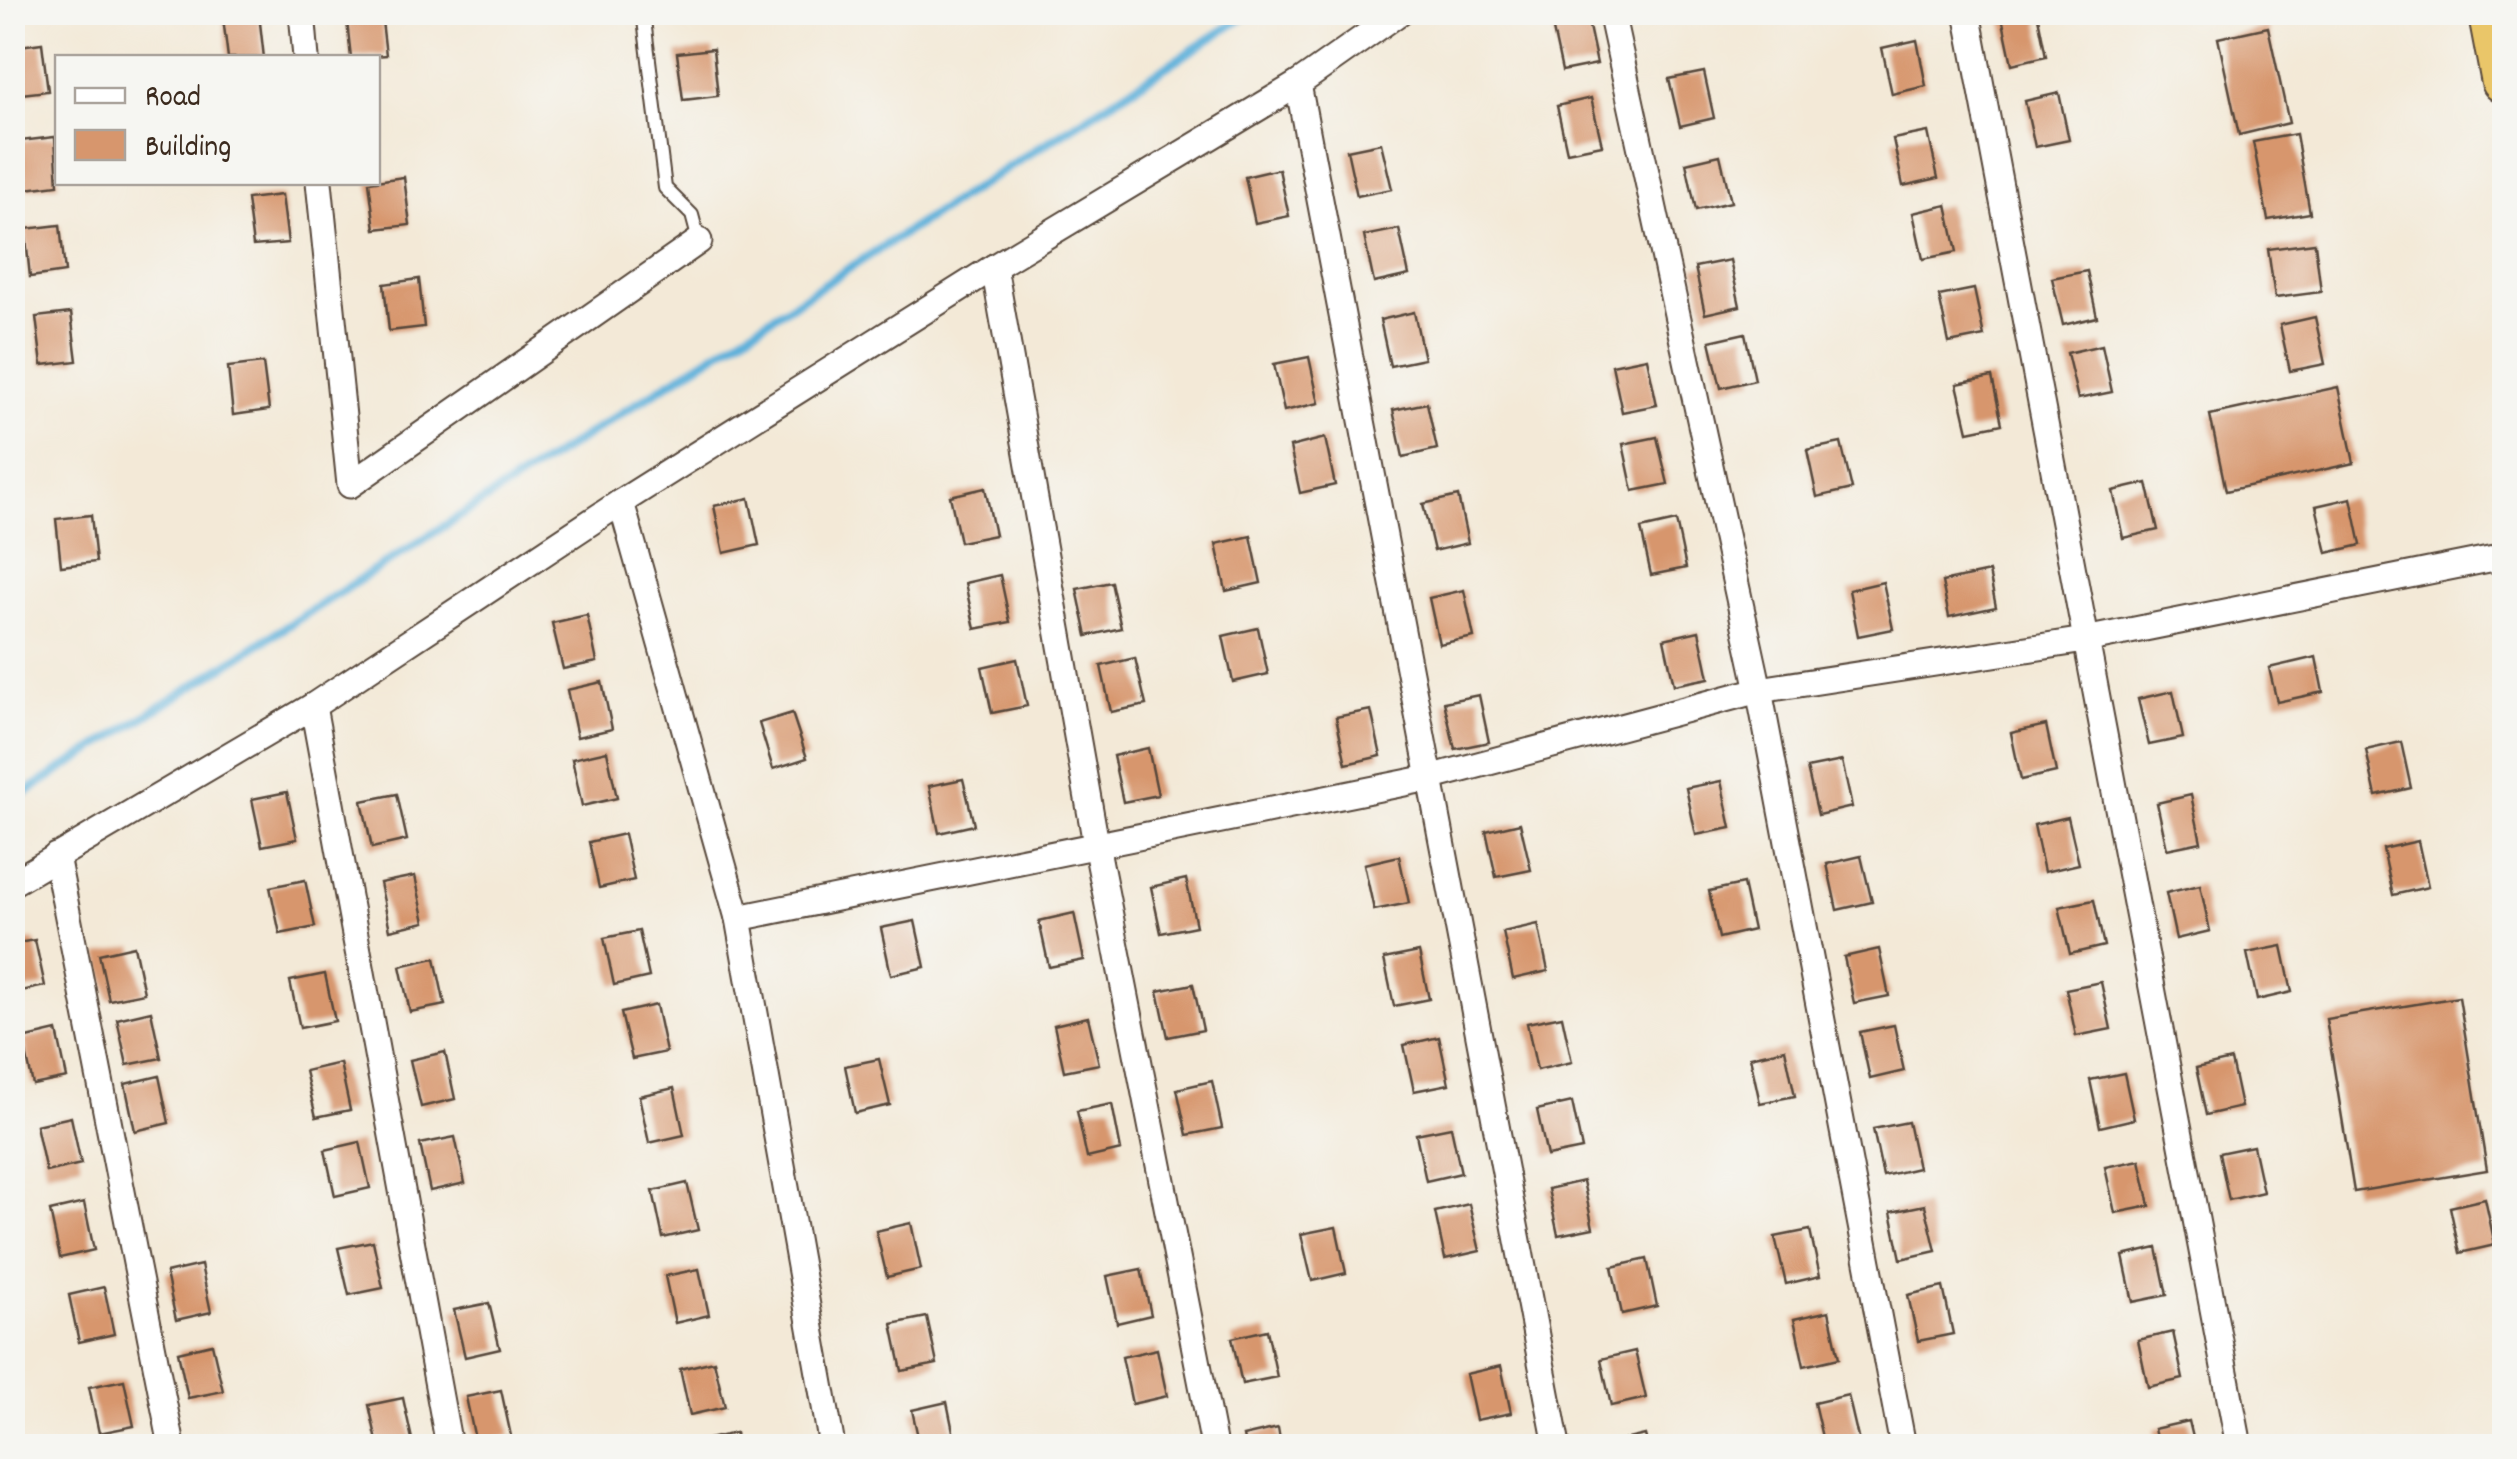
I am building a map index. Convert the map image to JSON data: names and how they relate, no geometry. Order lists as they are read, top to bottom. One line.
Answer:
{"legend":["Road","Building"]}
